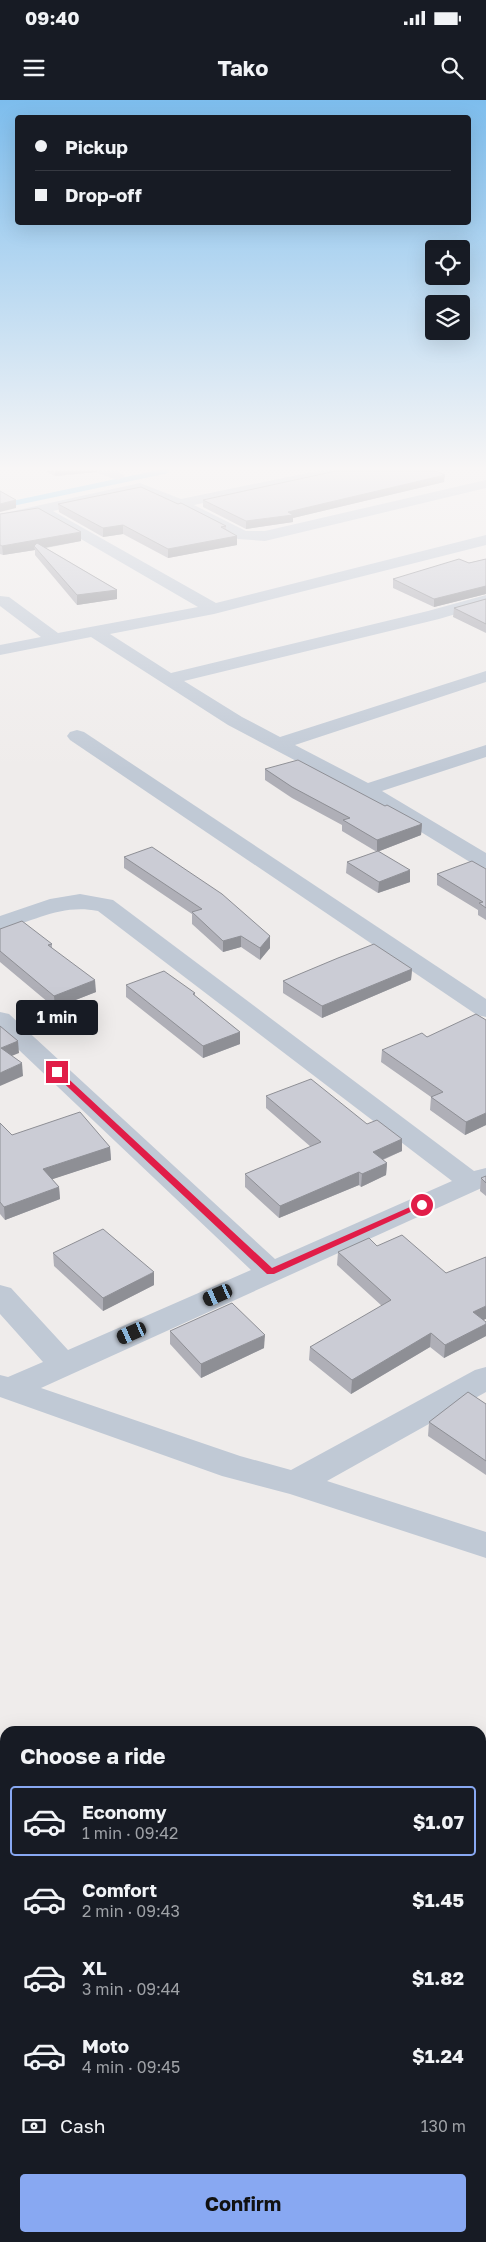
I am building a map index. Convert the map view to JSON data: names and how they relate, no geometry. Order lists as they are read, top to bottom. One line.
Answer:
{"page":{"status":"09:40","header":"Tako","banner":["Pickup","Drop-off"],"bubble":"1 min","heading":"Choose a ride","list":[{"name":"Economy","note":"1 min · 09:42","value":"$1.07"},{"name":"Comfort","note":"2 min · 09:43","value":"$1.45"},{"name":"XL","note":"3 min · 09:44","value":"$1.82"},{"name":"Moto","note":"4 min · 09:45","value":"$1.24"}],"pay":["Cash","130 m"],"buttons":"Confirm"}}
